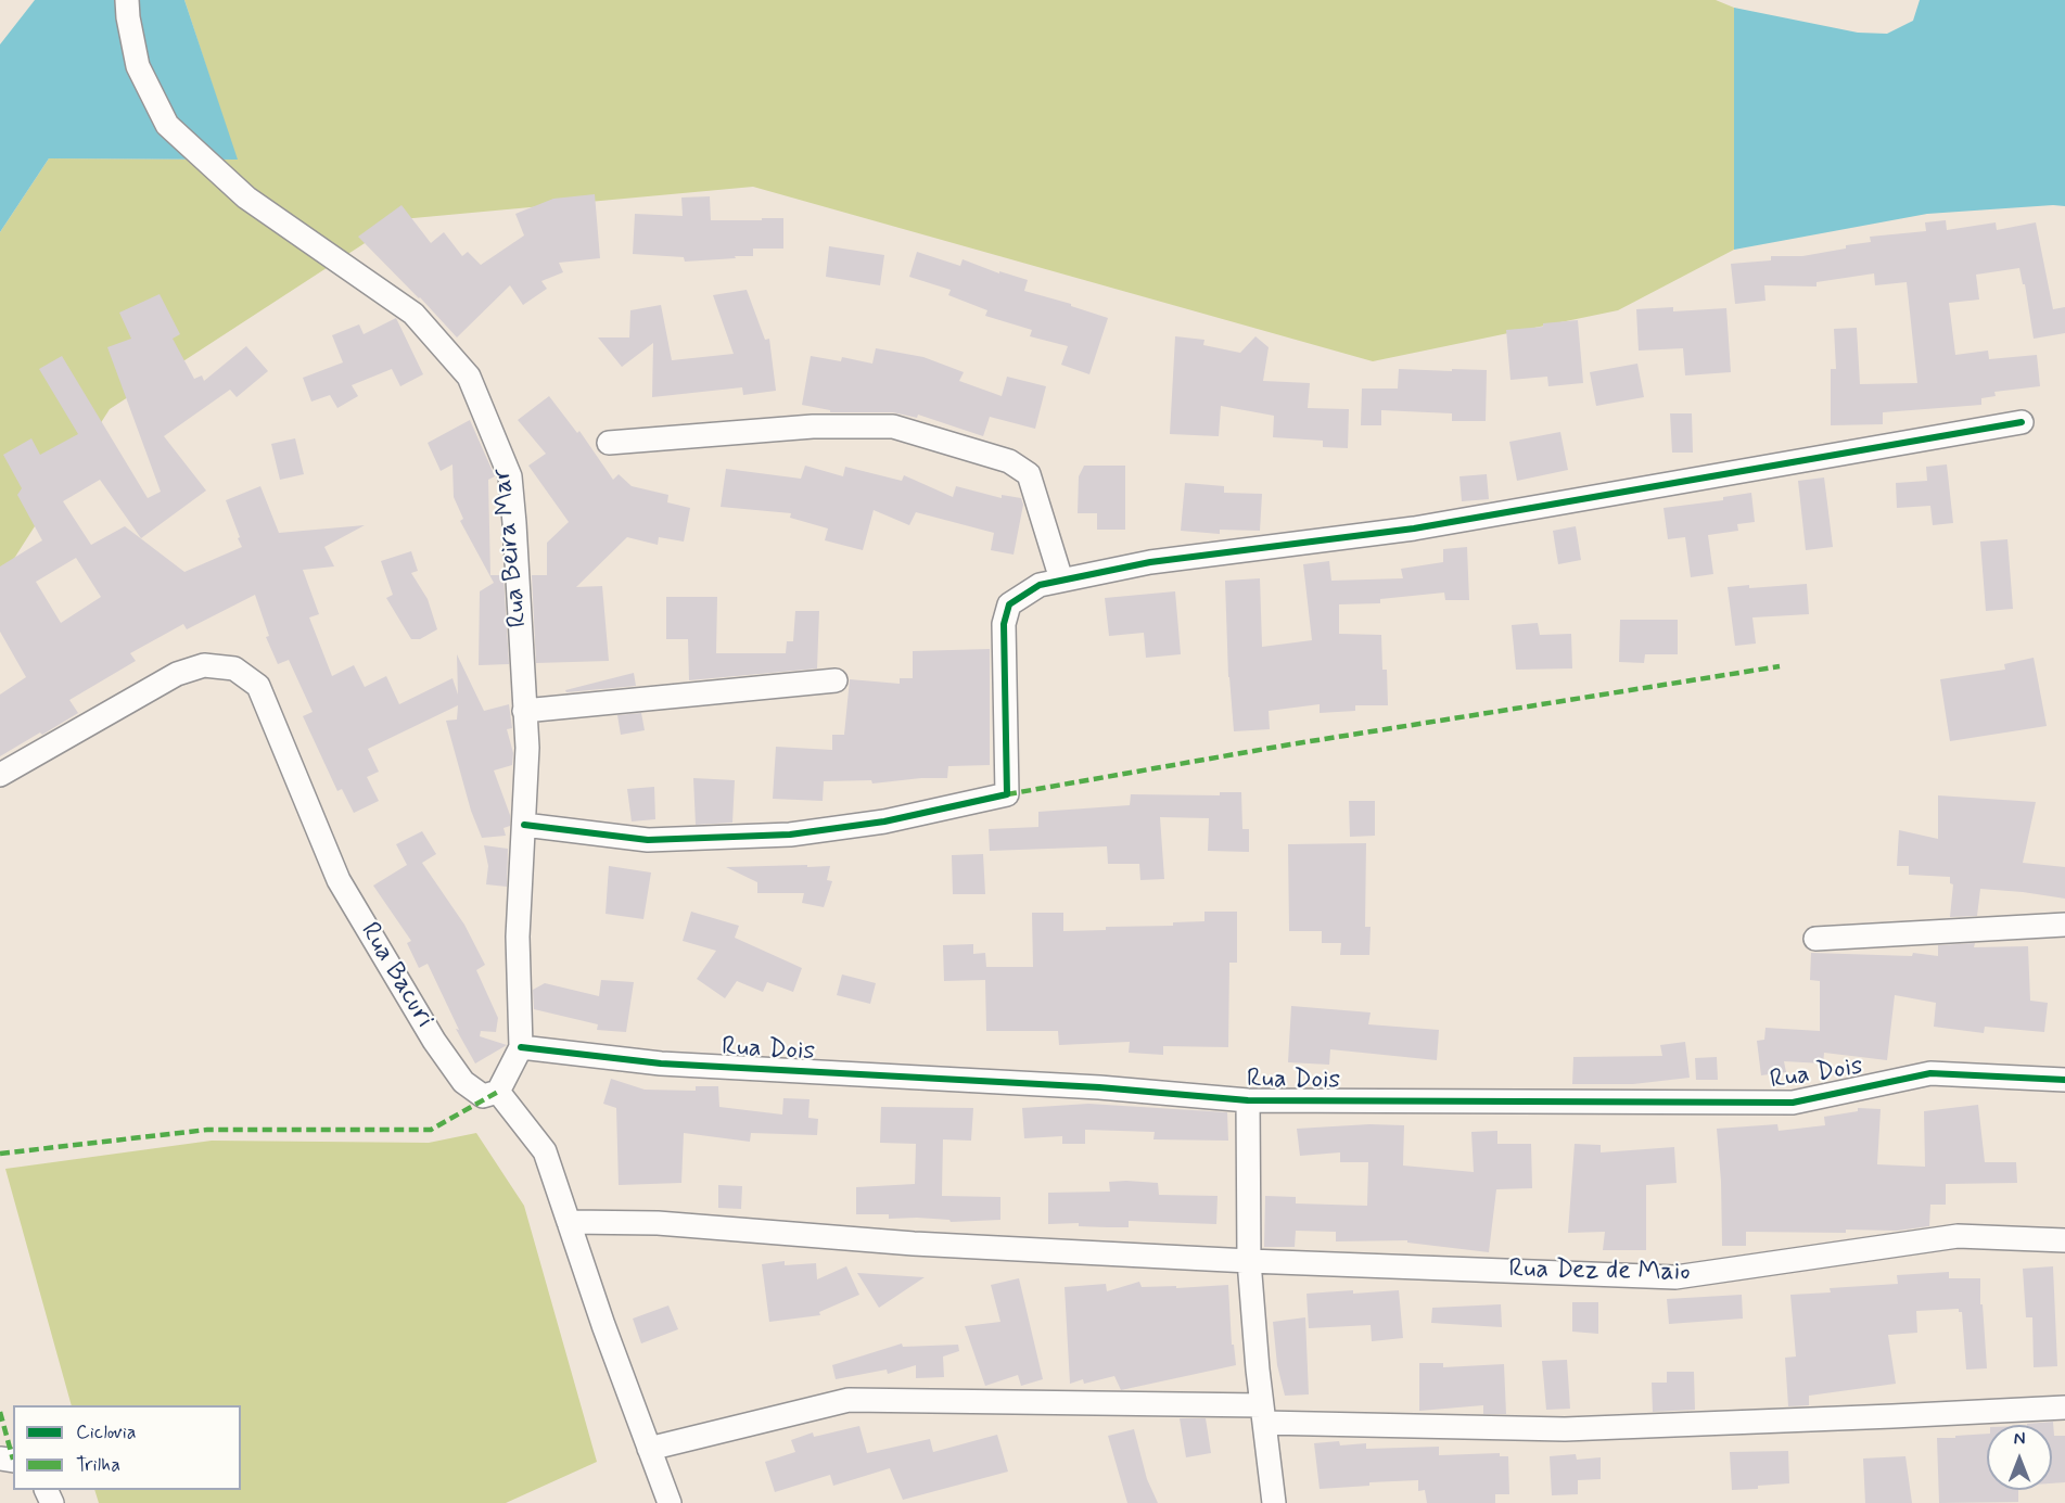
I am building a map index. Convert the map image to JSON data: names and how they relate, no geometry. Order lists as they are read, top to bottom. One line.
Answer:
{"streets":{"street":["Rua Beira Mar","Rua Bacuri","Rua Dois","Rua Dez de Maio"]},"crossings":[["Rua Beira Mar","Rua Bacuri"],["Rua Beira Mar","Rua Dois"]],"legend":["Ciclovia","Trilha"],"north":"top"}
